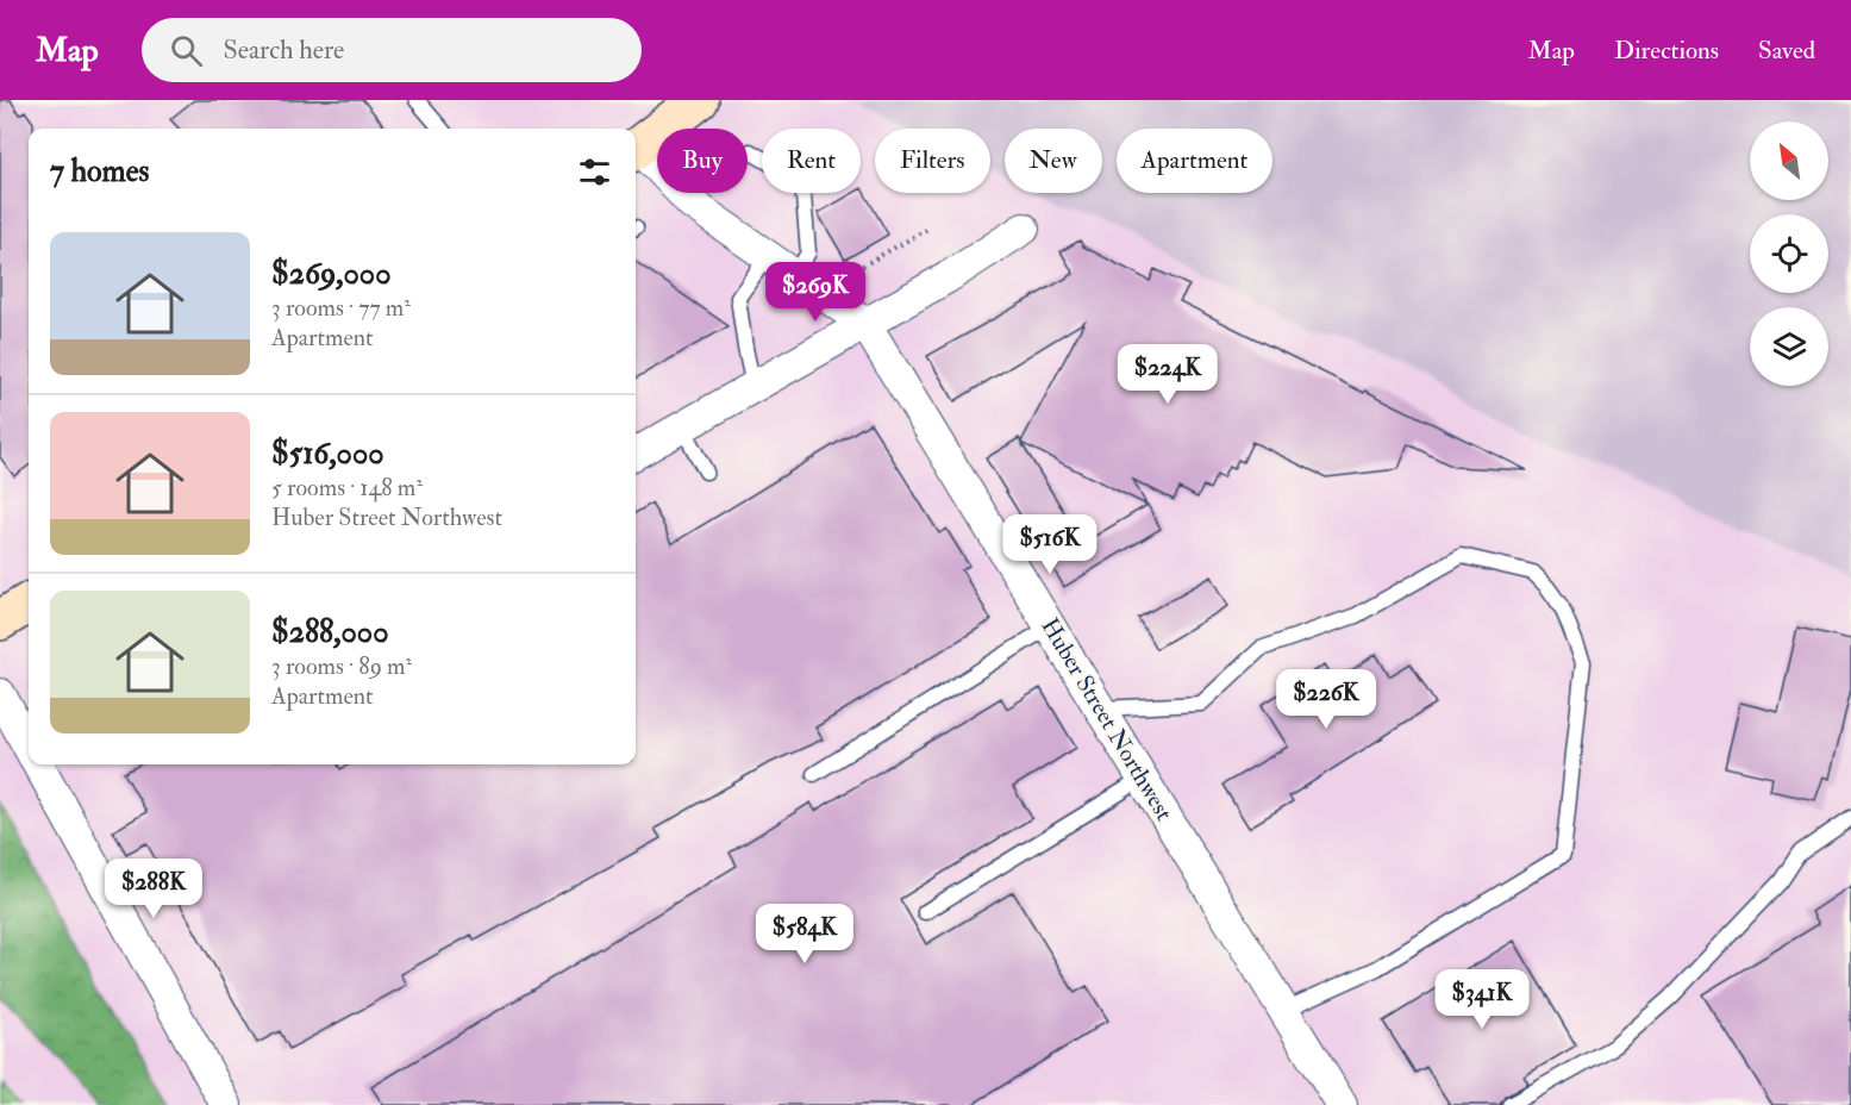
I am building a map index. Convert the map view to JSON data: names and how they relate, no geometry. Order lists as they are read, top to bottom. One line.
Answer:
{"streets":{"street":["Huber Street Northwest"]},"north":"top left","page":{"header":"Map","search":"Search here","nav":["Map","Directions","Saved"],"chip":["Buy","Rent","Filters","New","Apartment"],"heading":"7 homes","list":[{"name":"$269,000","note":"3 rooms · 77 m² · Apartment"},{"name":"$516,000","note":"5 rooms · 148 m² · Huber Street Northwest"},{"name":"$288,000","note":"3 rooms · 89 m² · Apartment"}],"price":["$269K","$224K","$516K","$226K","$288K","$584K","$341K"]}}
